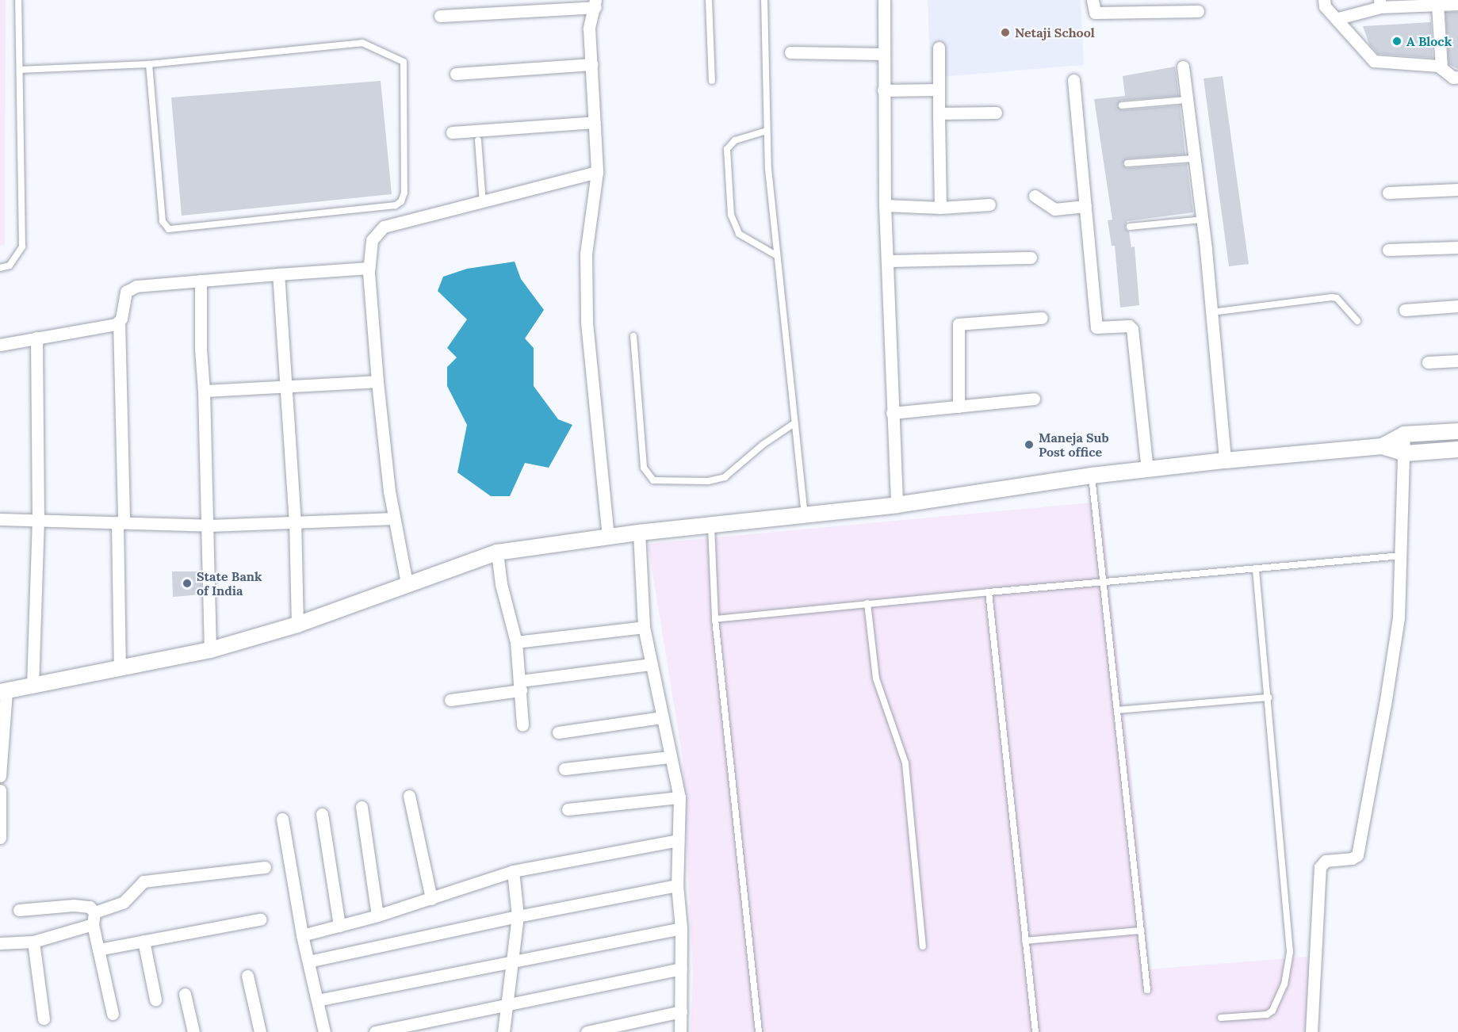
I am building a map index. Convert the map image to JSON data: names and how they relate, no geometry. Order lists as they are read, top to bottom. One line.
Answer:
{"places":["Netaji School","A Block","Maneja Sub Post office","State Bank of India"]}
